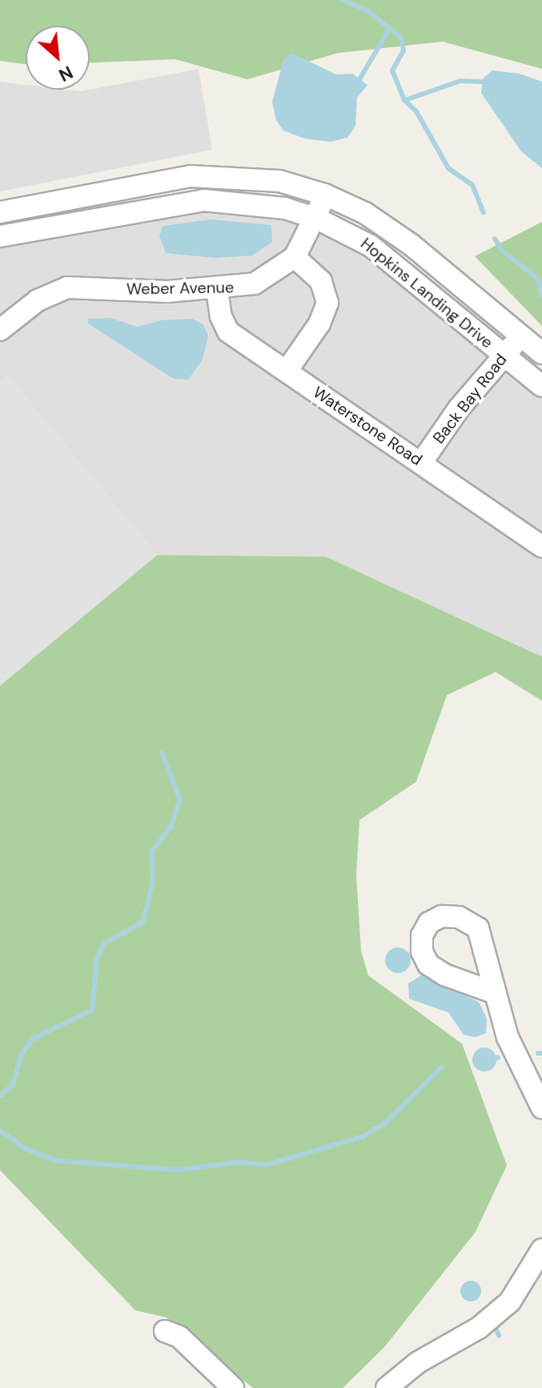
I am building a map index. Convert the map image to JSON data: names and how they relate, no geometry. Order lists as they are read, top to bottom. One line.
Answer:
{"streets":{"street":["Weber Avenue","Hopkins Landing Drive","Back Bay Road","Waterstone Road"]},"crossings":[["Weber Avenue","Hopkins Landing Drive"],["Weber Avenue","Waterstone Road"],["Hopkins Landing Drive","Back Bay Road"],["Back Bay Road","Waterstone Road"]],"north":"bottom right"}
